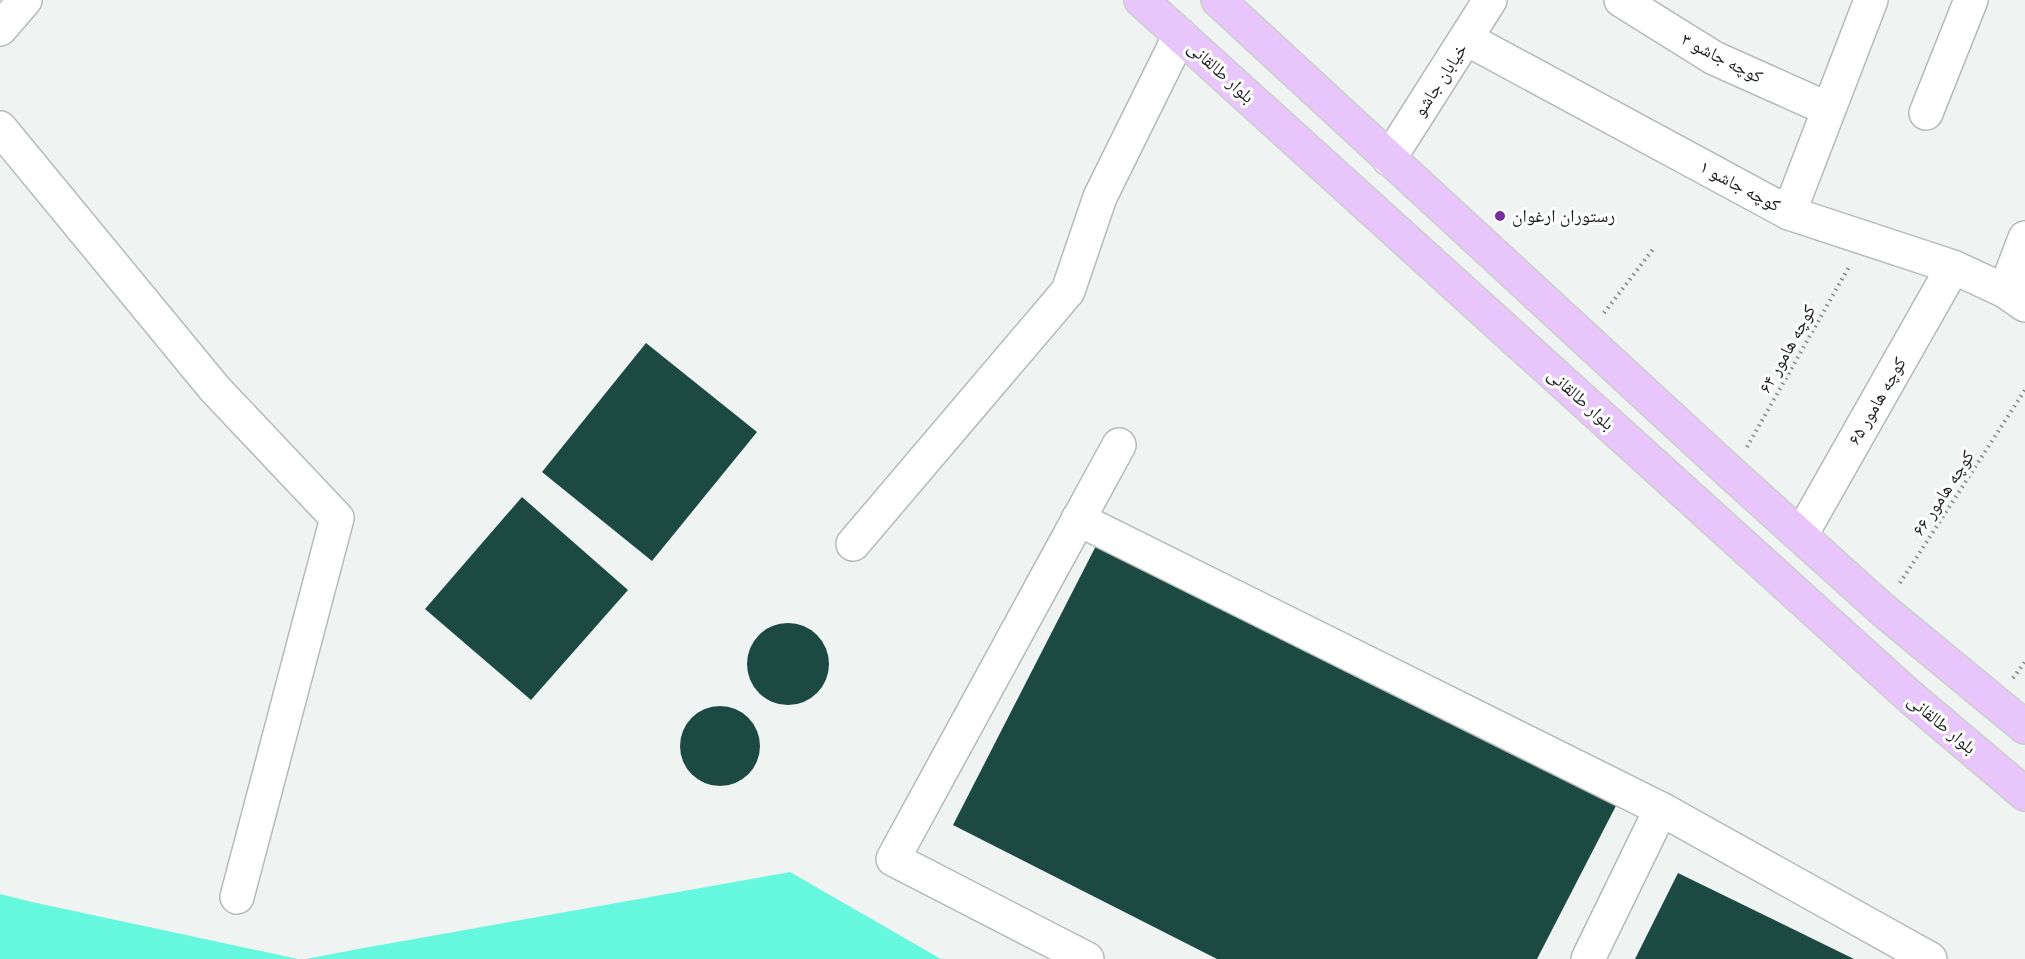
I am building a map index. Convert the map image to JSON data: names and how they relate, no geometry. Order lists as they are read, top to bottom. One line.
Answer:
{"streets":{"main road":["بلوار طالقانی"],"street":["کوچه جاشو ۳","خیابان جاشو","کوچه جاشو ۱","کوچه هامور ۶۵"],"path":["کوچه هامور ۶۴","کوچه هامور ۶۶"]},"crossings":[["خیابان جاشو","کوچه جاشو ۱"],["کوچه جاشو ۱","کوچه هامور ۶۴"],["کوچه جاشو ۱","کوچه هامور ۶۵"]],"places":["رستوران ارغوان"]}
